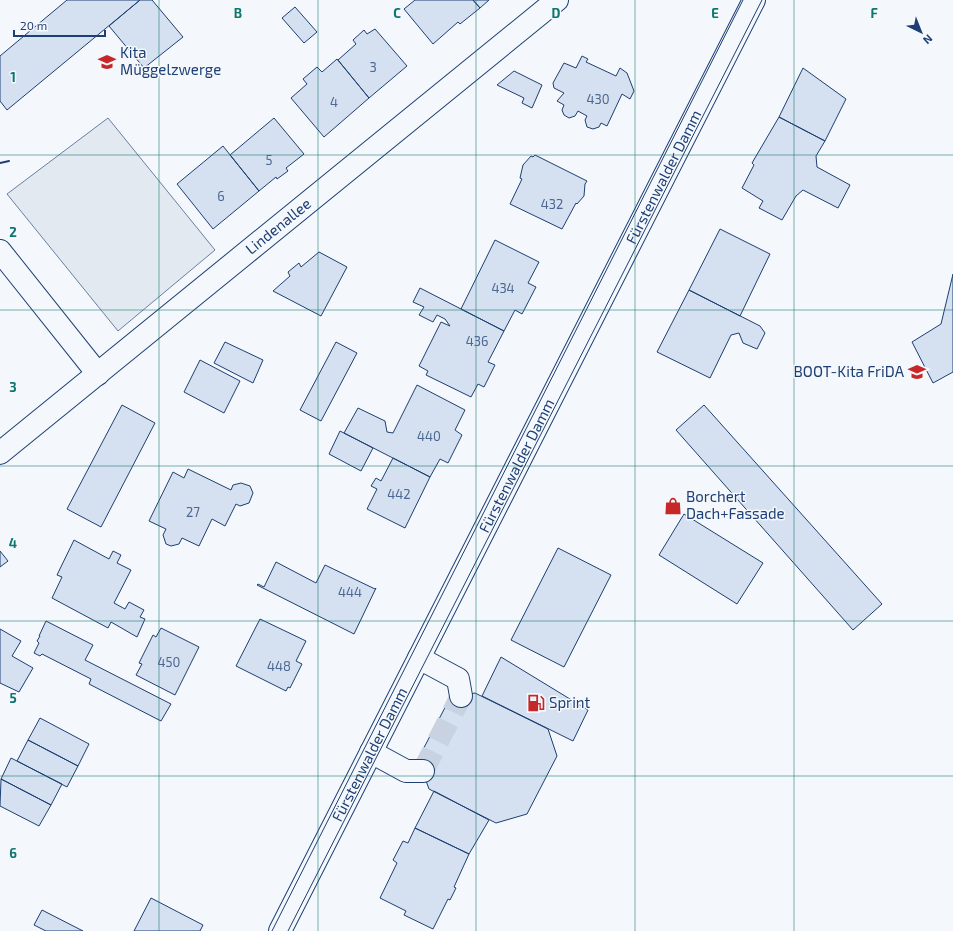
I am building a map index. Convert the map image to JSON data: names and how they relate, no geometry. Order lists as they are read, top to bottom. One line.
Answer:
{"streets":{"main road":["Fürstenwalder Damm","Lindenallee"]},"places":{"school or university":["Kita Müggelzwerge","BOOT-Kita FriDA"],"shop":["Borchert Dach+Fassade"],"fuel station":["Sprint"]},"house_numbers":["3","430","4","5","6","432","434","436","440","442","27","444","450","448"],"scale_bar":"20 m","north":"bottom right","grid":{"columns":["B","C","D","E","F"],"rows":["1","2","3","4","5","6"]}}
